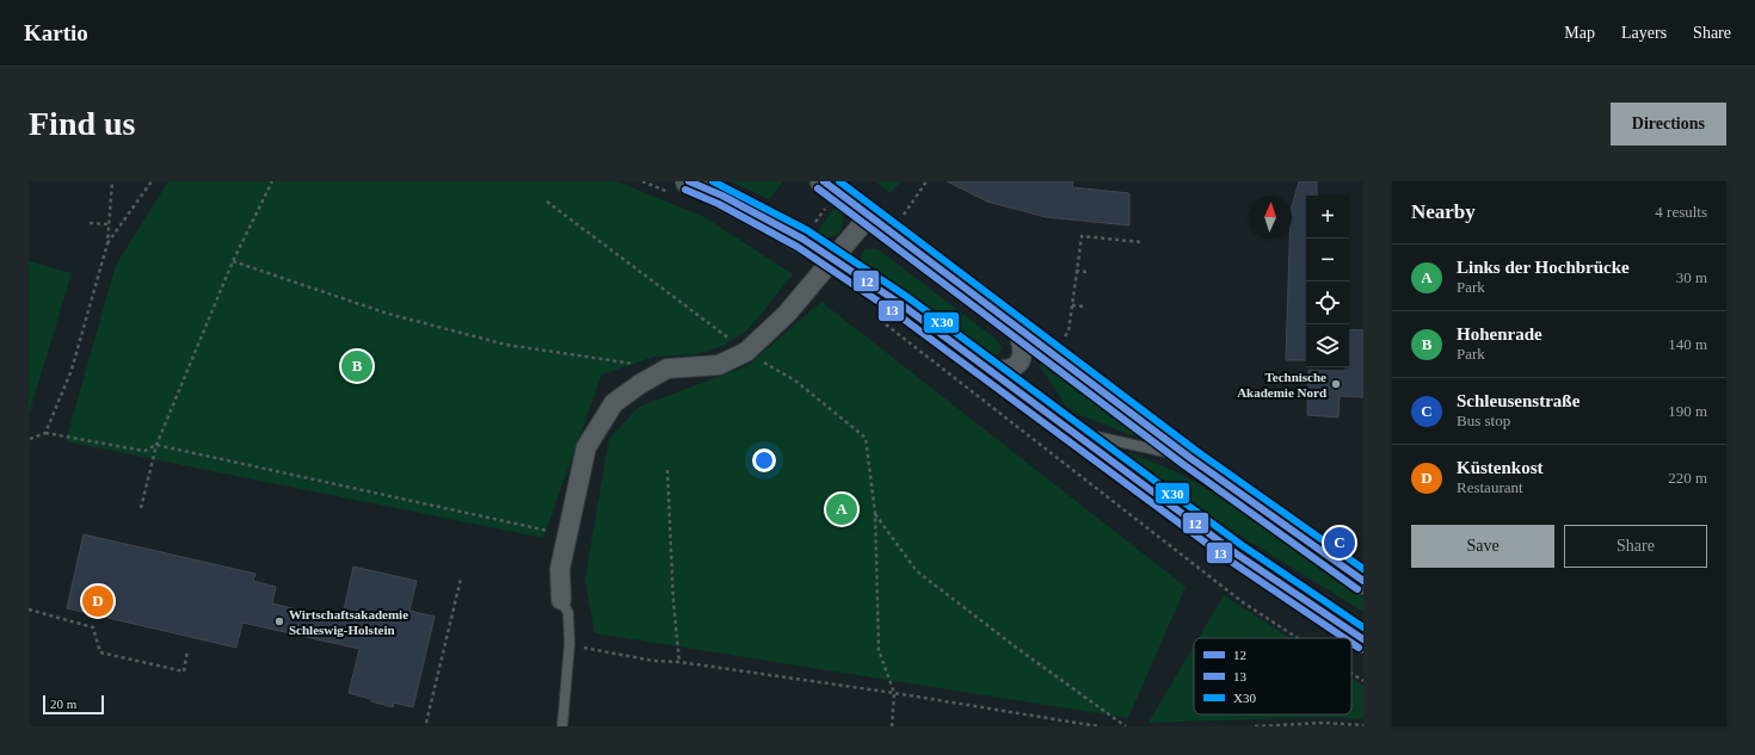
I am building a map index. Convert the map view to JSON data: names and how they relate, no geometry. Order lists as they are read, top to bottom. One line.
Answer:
{"places":["Technische Akademie Nord","Wirtschaftsakademie Schleswig-Holstein"],"lines":["transit line 12","transit line X30","transit line 13"],"legend":["12","13","X30"],"scale_bar":"20 m","north":"top","page":{"header":"Kartio","nav":["Map","Layers","Share"],"buttons":["Directions",["Save","Share"]],"title":"Find us","heading":["Nearby","4 results"],"map_buttons":["+","−"],"list":[{"mark":"A","name":"Links der Hochbrücke","note":"Park","value":"30 m"},{"mark":"B","name":"Hohenrade","note":"Park","value":"140 m"},{"mark":"C","name":"Schleusenstraße","note":"Bus stop","value":"190 m"},{"mark":"D","name":"Küstenkost","note":"Restaurant","value":"220 m"}],"pins":["B","A","C","D"],"scale":"20 m"}}
